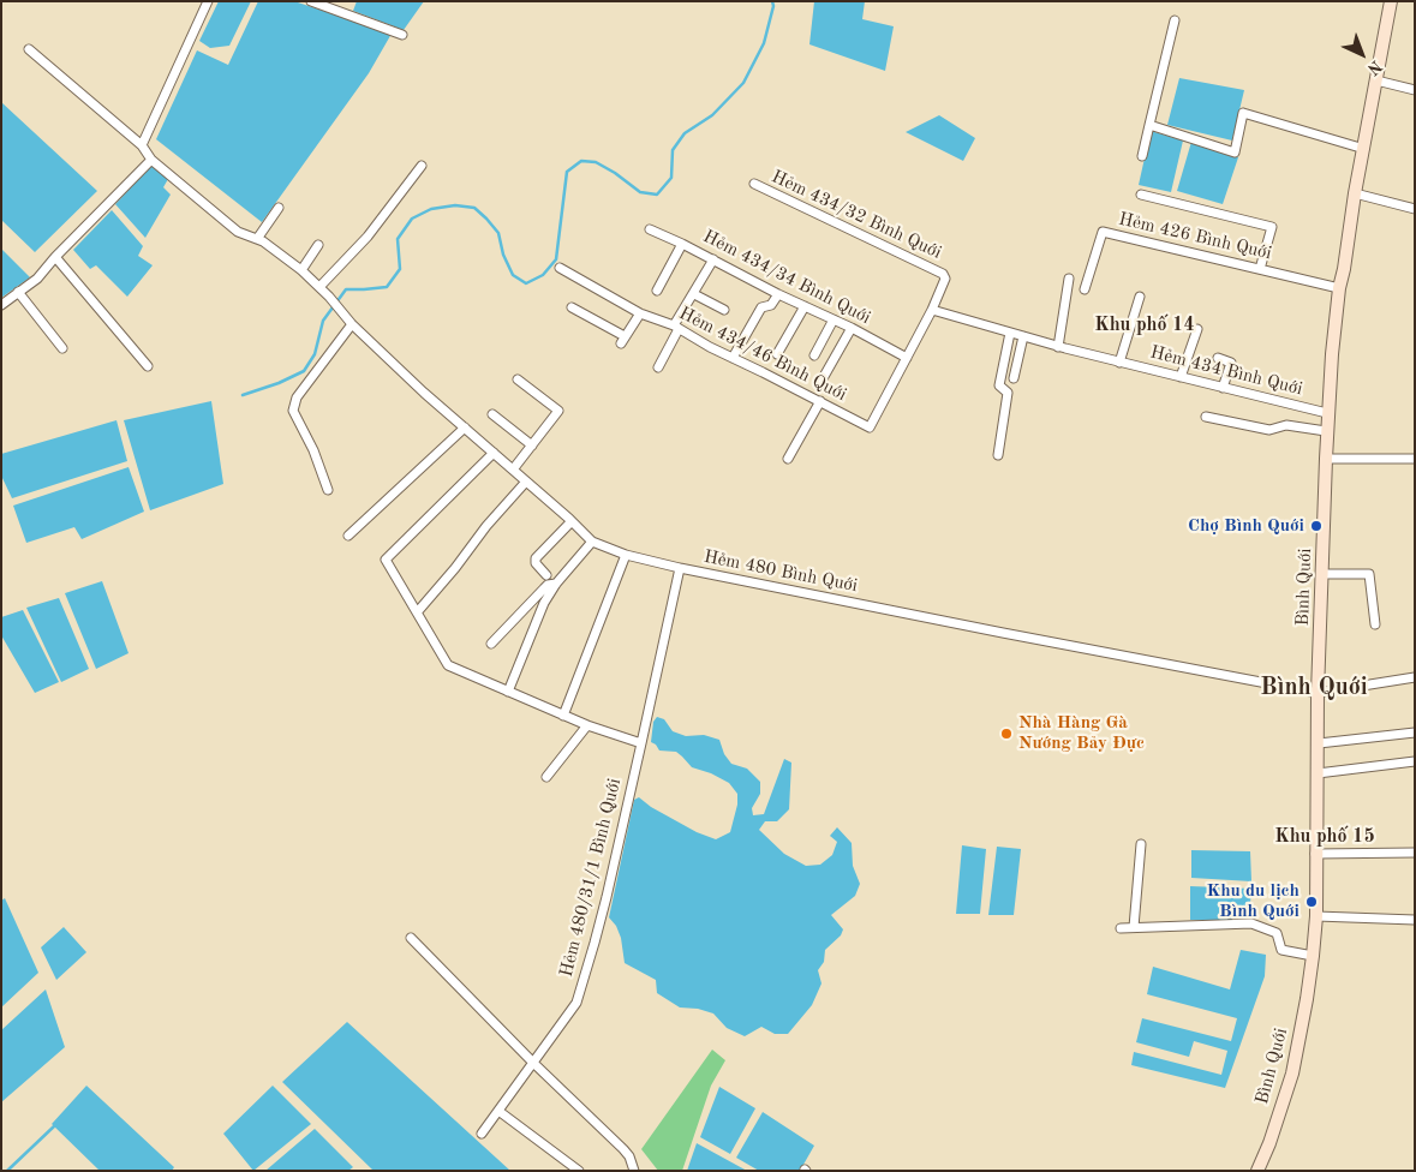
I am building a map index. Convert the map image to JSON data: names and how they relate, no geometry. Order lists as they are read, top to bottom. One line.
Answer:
{"streets":{"main road":["Bình Quới"],"street":["Hẻm 434/32 Bình Quới","Hẻm 426 Bình Quới","Hẻm 434/34 Bình Quới","Hẻm 434/46 Bình Quới","Hẻm 434 Bình Quới","Hẻm 480 Bình Quới","Hẻm 480/31/1 Bình Quới"]},"crossings":[["Hẻm 434/32 Bình Quới","Hẻm 434 Bình Quới"],["Hẻm 426 Bình Quới","Bình Quới"],["Hẻm 434/34 Bình Quới","Hẻm 434/46 Bình Quới"],["Hẻm 434 Bình Quới","Bình Quới"],["Hẻm 480 Bình Quới","Bình Quới"],["Hẻm 480 Bình Quới","Hẻm 480/31/1 Bình Quới"]],"districts":["Khu phố 14","Bình Quới","Khu phố 15"],"places":["Chợ Bình Quới","Nhà Hàng Gà Nướng Bảy Đực","Khu du lịch Bình Quới"],"north":"bottom right"}
